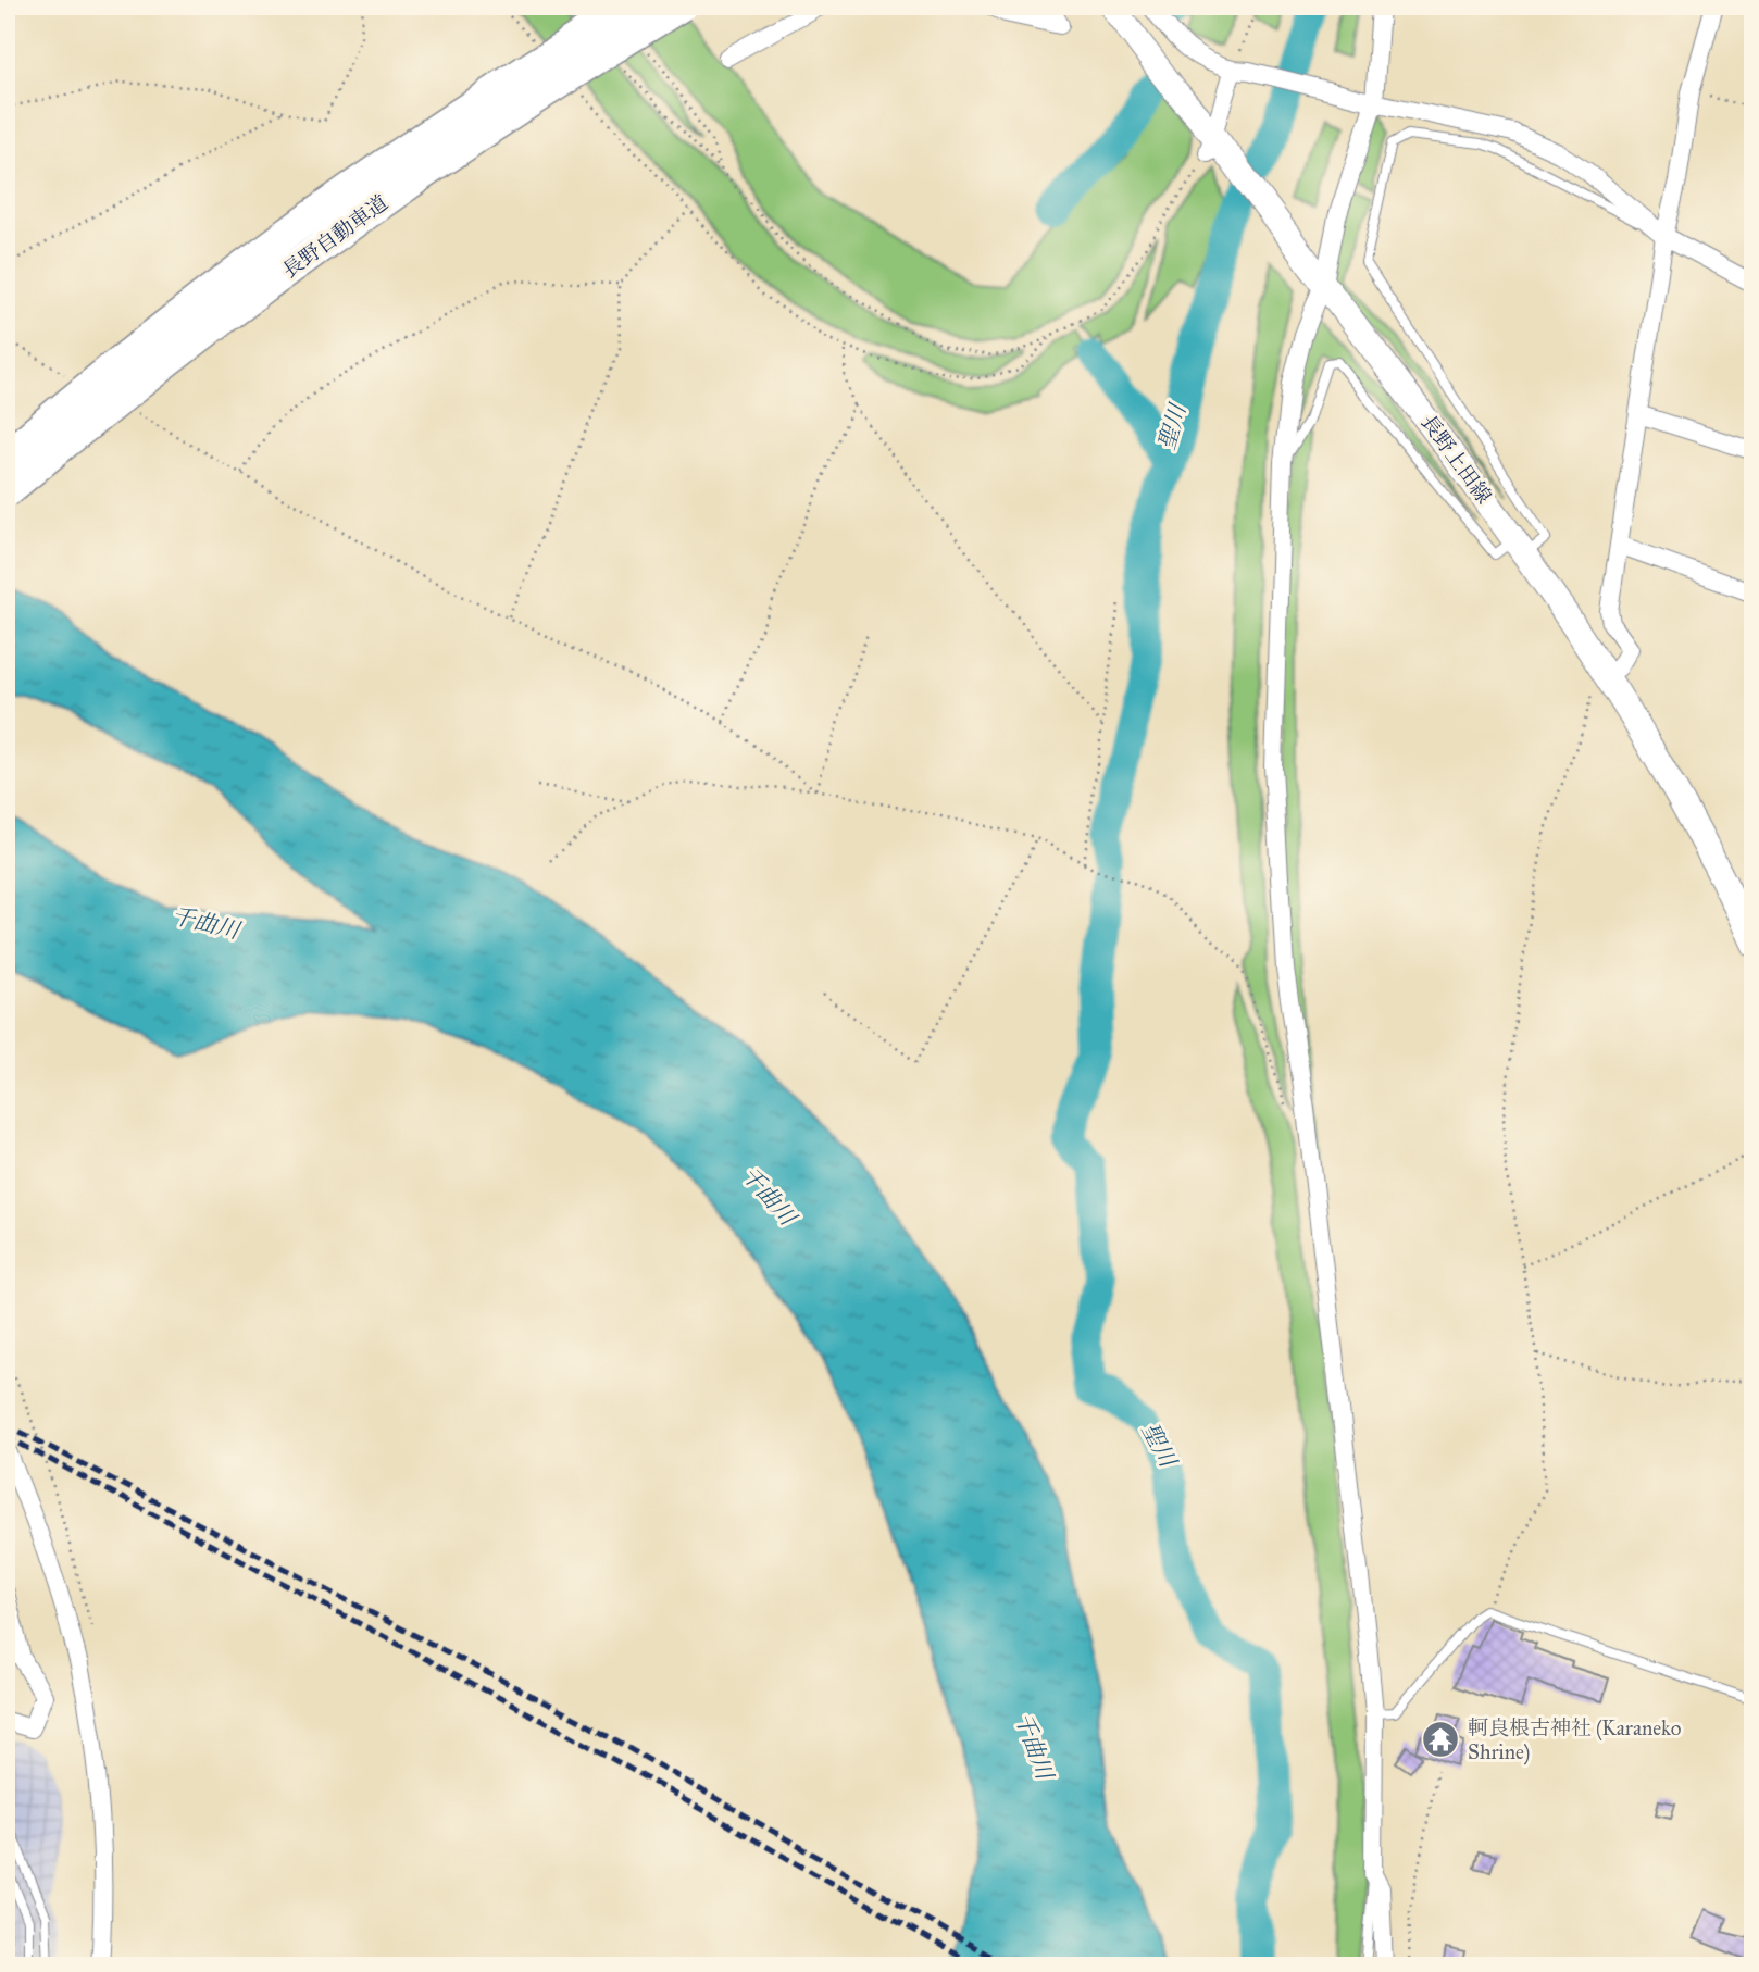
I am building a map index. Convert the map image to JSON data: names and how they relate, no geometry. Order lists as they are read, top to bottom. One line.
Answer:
{"streets":{"highway":["長野自動車道"],"main road":["長野上田線"]},"water":["聖川","千曲川"],"places":{"temple":["軻良根古神社 (Karaneko Shrine)"]}}
